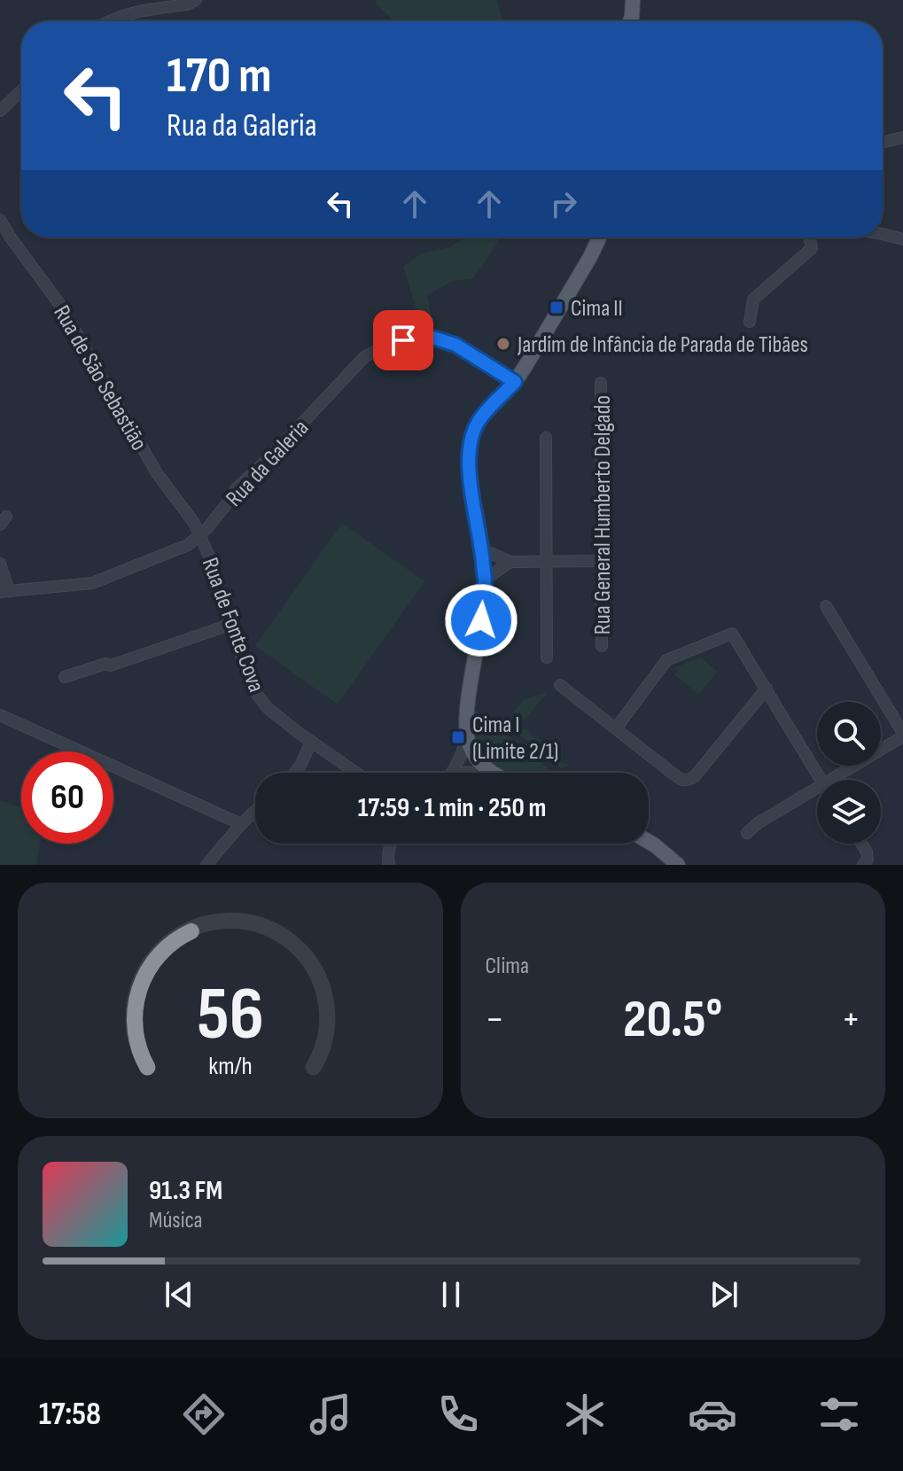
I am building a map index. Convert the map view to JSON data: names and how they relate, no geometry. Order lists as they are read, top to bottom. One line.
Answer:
{"streets":{"street":["Rua de São Sebastião","Rua da Galeria","Rua General Humberto Delgado","Rua de Fonte Cova"]},"crossings":[["Rua de São Sebastião","Rua da Galeria"],["Rua de São Sebastião","Rua de Fonte Cova"],["Rua da Galeria","Rua de Fonte Cova"]],"places":{"transit":["Cima II","Cima I (Limite 2/1)"],"other":["Jardim de Infância de Parada de Tibães"]},"page":{"turn":["170 m","Rua da Galeria"],"limit":"60","trip":"17:59 · 1 min · 250 m","tile":"Clima","heat":["−","20.5°","+"],"song":["91.3 FM","Música"],"tabs":"17:58","gauge":["56","km/h"]}}
